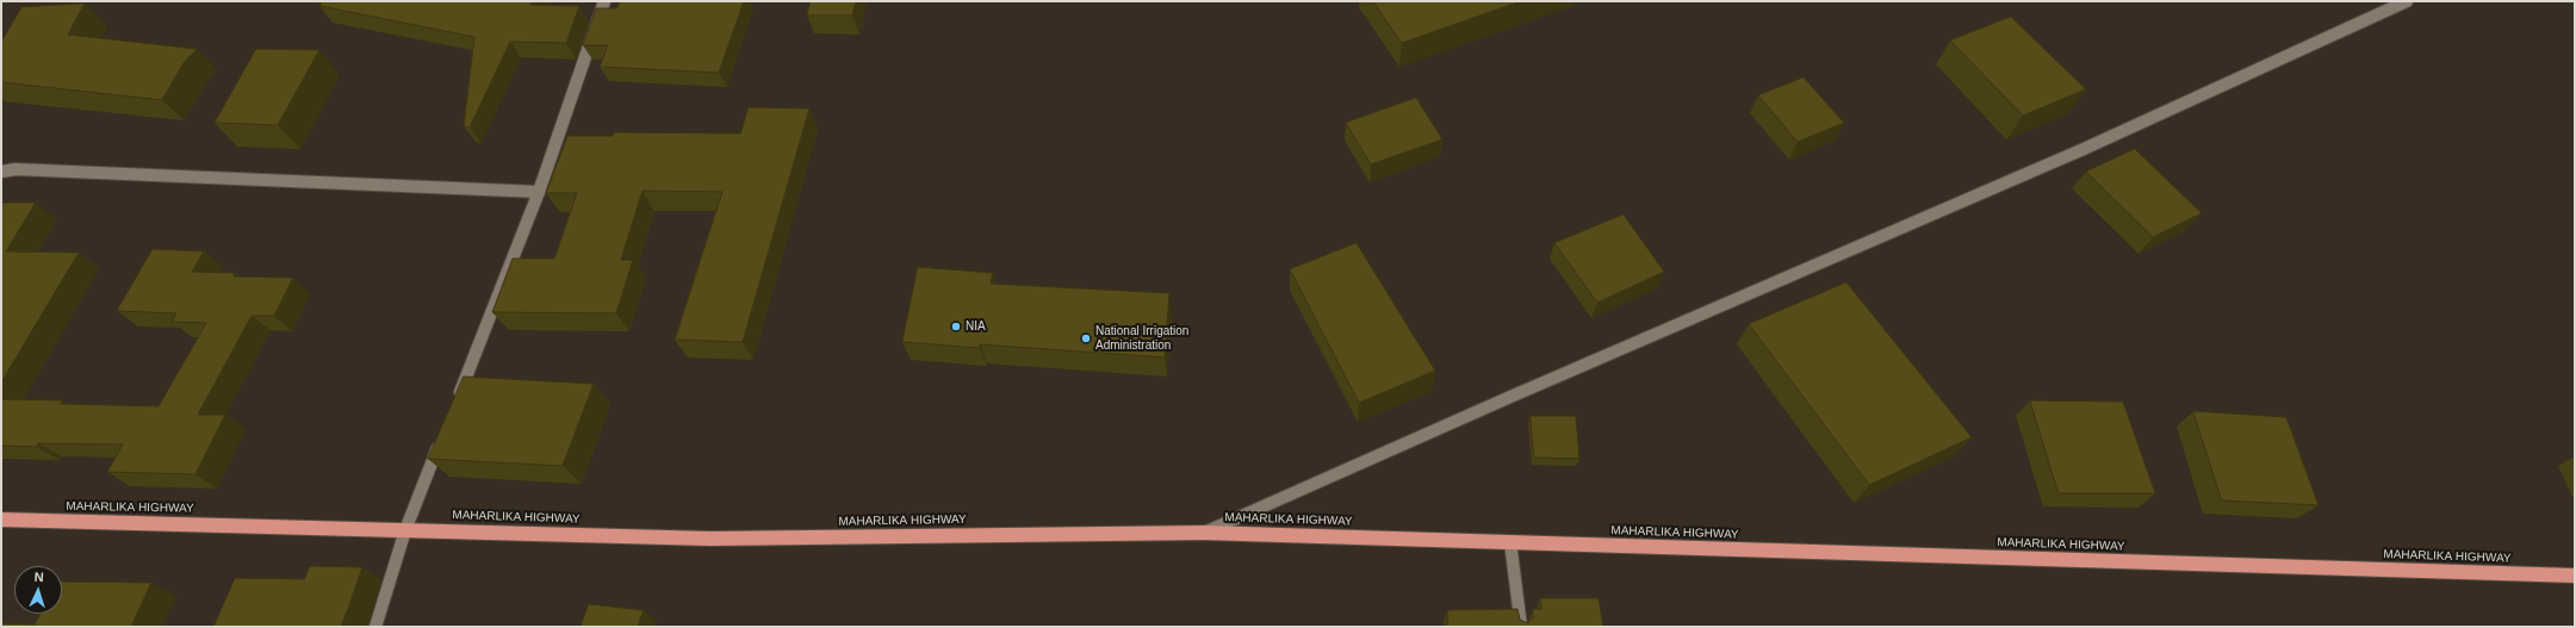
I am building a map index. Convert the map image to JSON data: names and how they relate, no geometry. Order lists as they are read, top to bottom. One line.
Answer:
{"streets":{"highway":["MAHARLIKA HIGHWAY"]},"places":["NIA","National Irrigation Administration"],"north":"top"}
